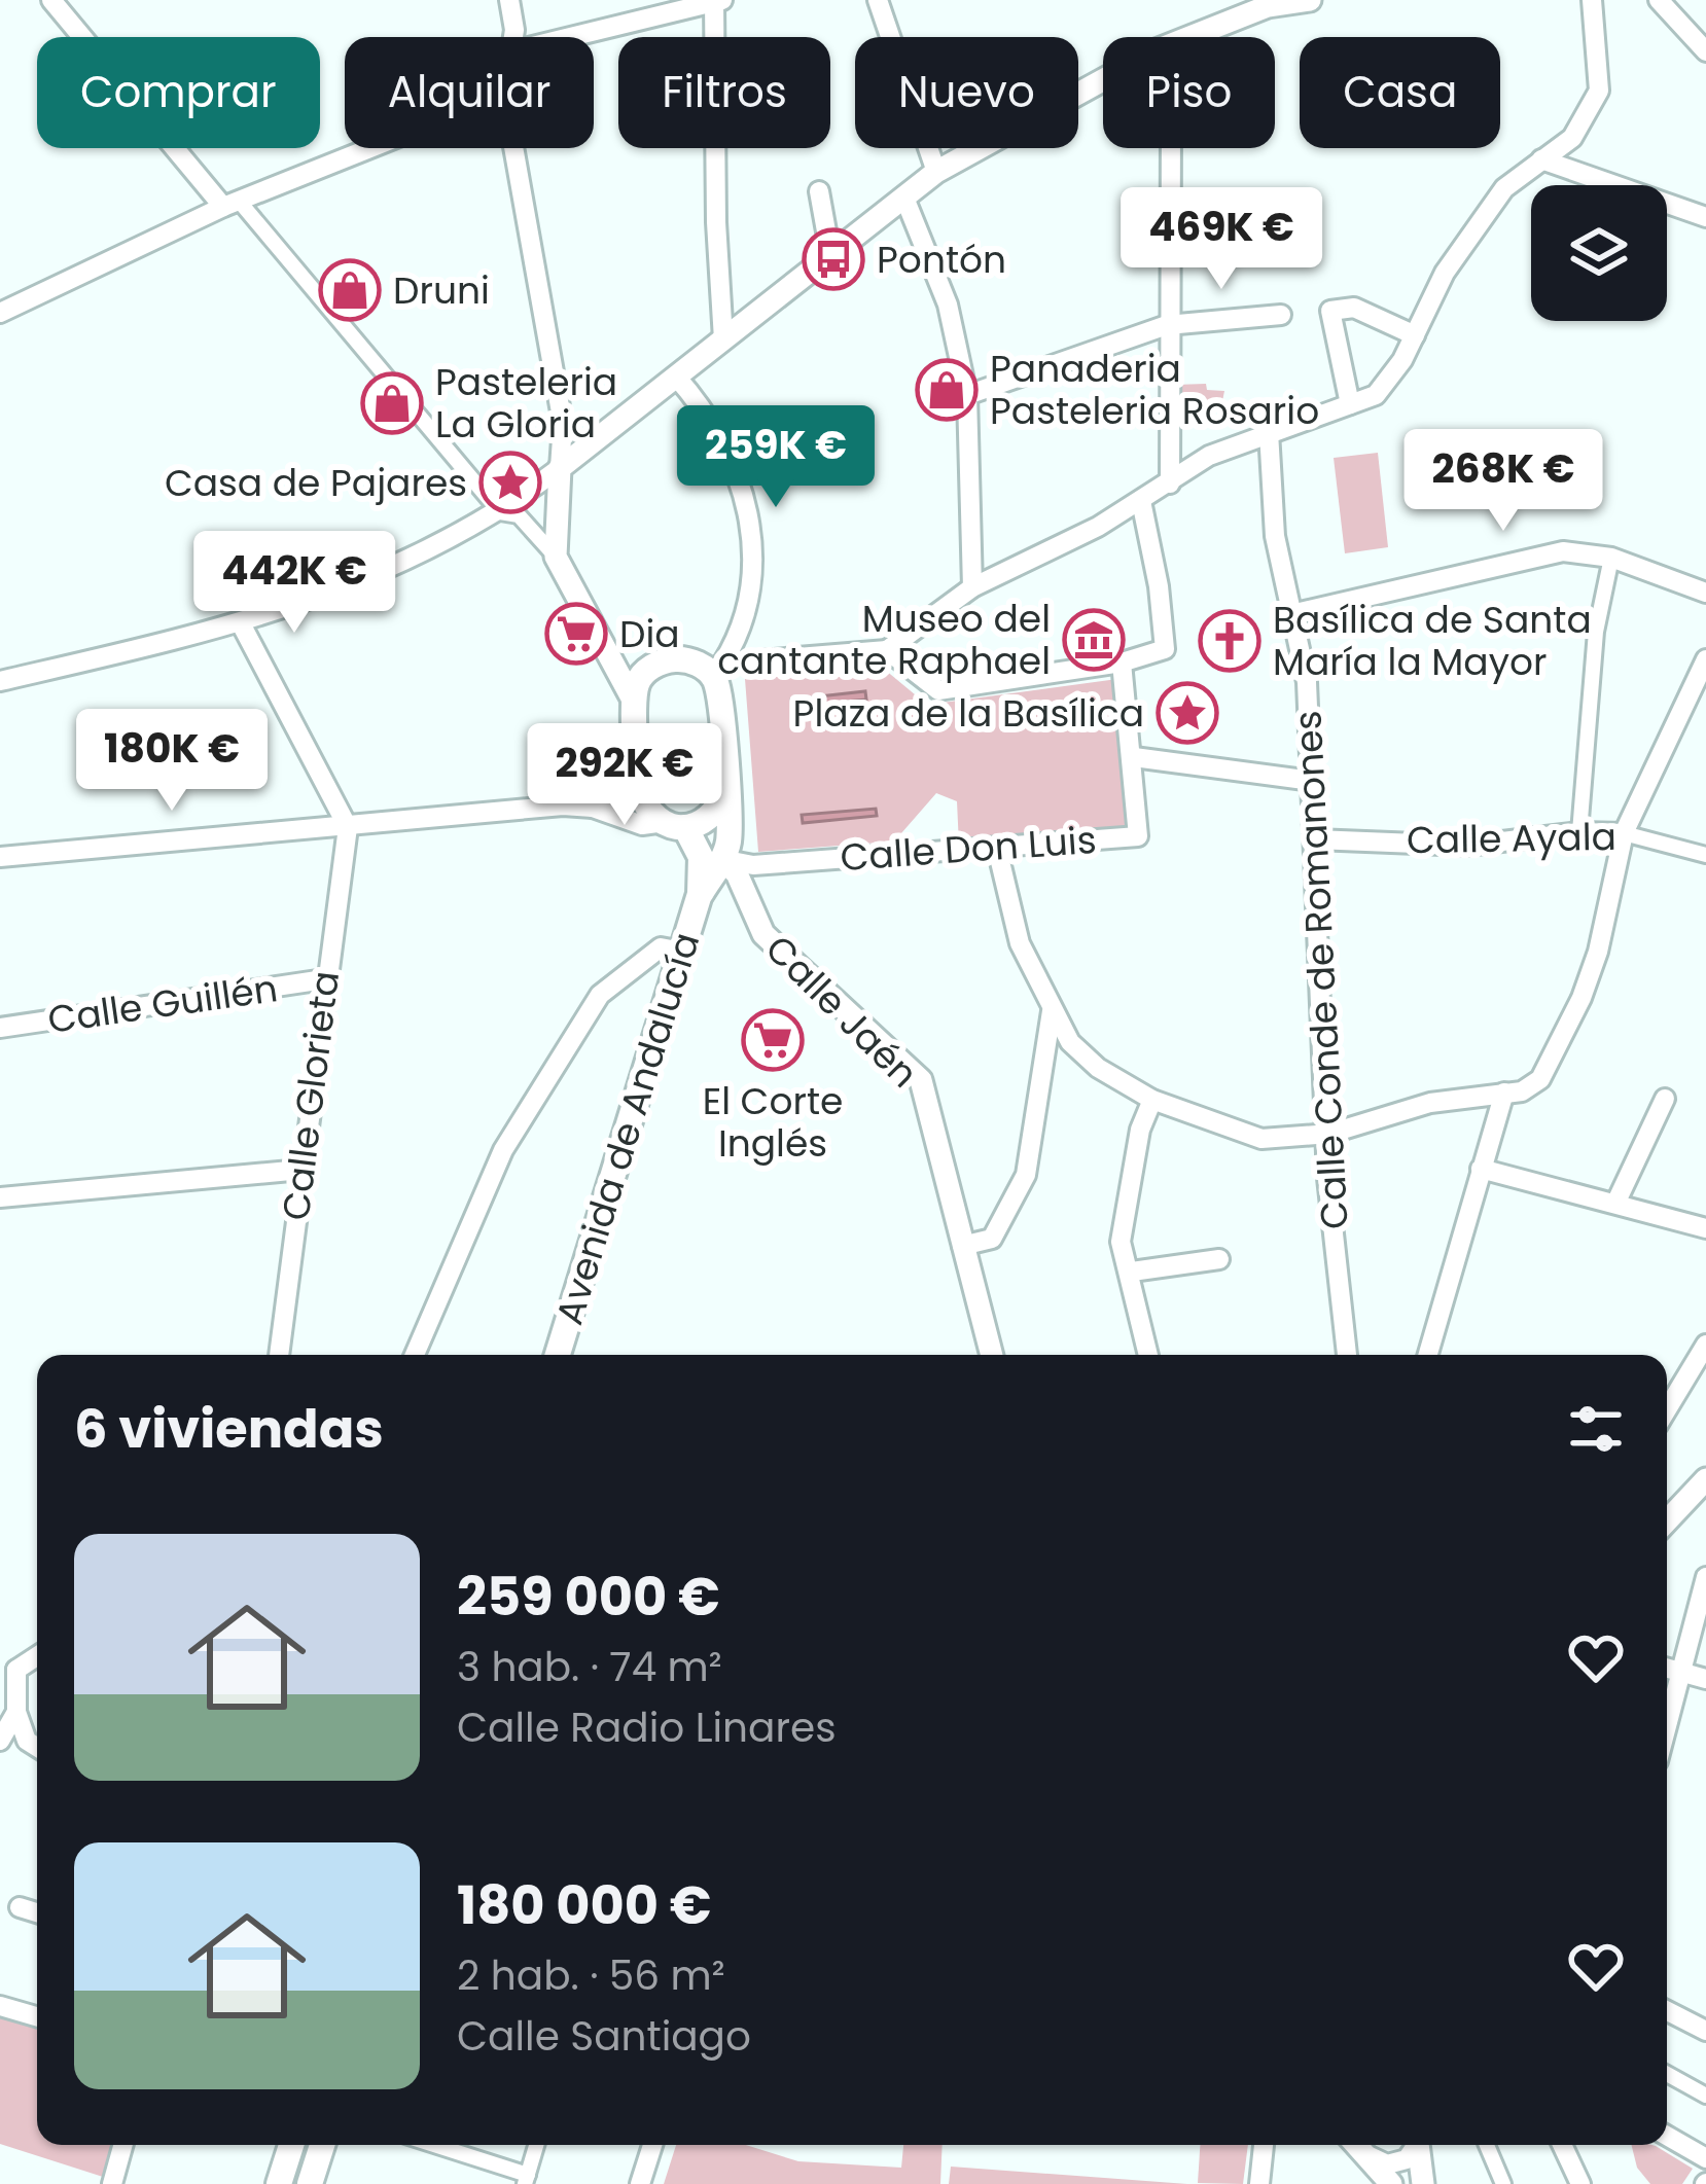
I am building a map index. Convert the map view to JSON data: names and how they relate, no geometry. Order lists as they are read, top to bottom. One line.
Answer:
{"streets":{"main road":["Avenida de Andalucía"],"street":["Calle Ayala","Calle Don Luis","Calle Conde de Romanones","Calle Guillén","Calle Jaén","Calle Glorieta"]},"crossings":[["Calle Ayala","Calle Conde de Romanones"],["Calle Don Luis","Calle Jaén"],["Calle Guillén","Calle Glorieta"]],"places":{"bus stop":["Pontón"],"shop":["Druni","Panaderia Pasteleria Rosario","Pasteleria La Gloria"],"place":["Casa de Pajares","Plaza de la Basílica"],"supermarket":["Dia","El Corte Inglés"],"museum":["Museo del cantante Raphael"],"church":["Basílica de Santa María la Mayor"]},"page":{"chip":["Comprar","Alquilar","Filtros","Nuevo","Piso","Casa"],"price":["469K €","259K €","268K €","442K €","180K €","292K €"],"heading":"6 viviendas","list":[{"name":"259 000 €","note":"3 hab. · 74 m² · Calle Radio Linares"},{"name":"180 000 €","note":"2 hab. · 56 m² · Calle Santiago"}]}}
